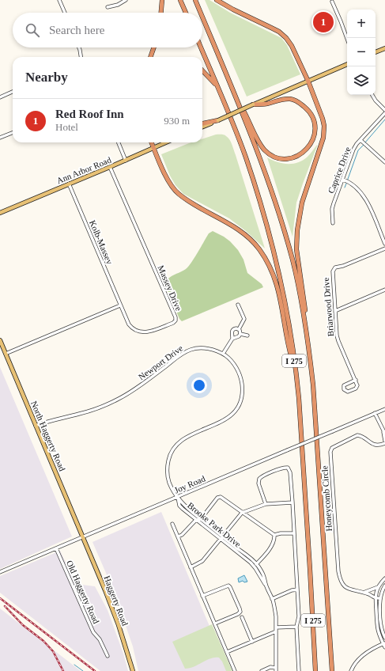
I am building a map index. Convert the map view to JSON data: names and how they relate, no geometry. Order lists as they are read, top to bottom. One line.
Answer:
{"streets":{"highway":["I 275"],"main road":["Ann Arbor Road","North Haggerty Road","Haggerty Road"],"street":["Caprice Drive","Kolb-Massey","Massey Drive","Briarwood Drive","Newport Drive","Joy Road","Honeycomb Circle","Brooke Park Drive","Old Haggerty Road"]},"crossings":[["Ann Arbor Road","Kolb-Massey"],["Ann Arbor Road","Massey Drive"],["Kolb-Massey","Massey Drive"],["Newport Drive","North Haggerty Road"],["Newport Drive","Joy Road"],["Newport Drive","Brooke Park Drive"],["North Haggerty Road","Joy Road"],["North Haggerty Road","Haggerty Road"],["Joy Road","Brooke Park Drive"],["Joy Road","Old Haggerty Road"],["Joy Road","Haggerty Road"]],"page":{"map_buttons":["+","−"],"pins":"1","search":"Search here","heading":"Nearby","list":[{"mark":"1","name":"Red Roof Inn","note":"Hotel","value":"930 m"}]}}
